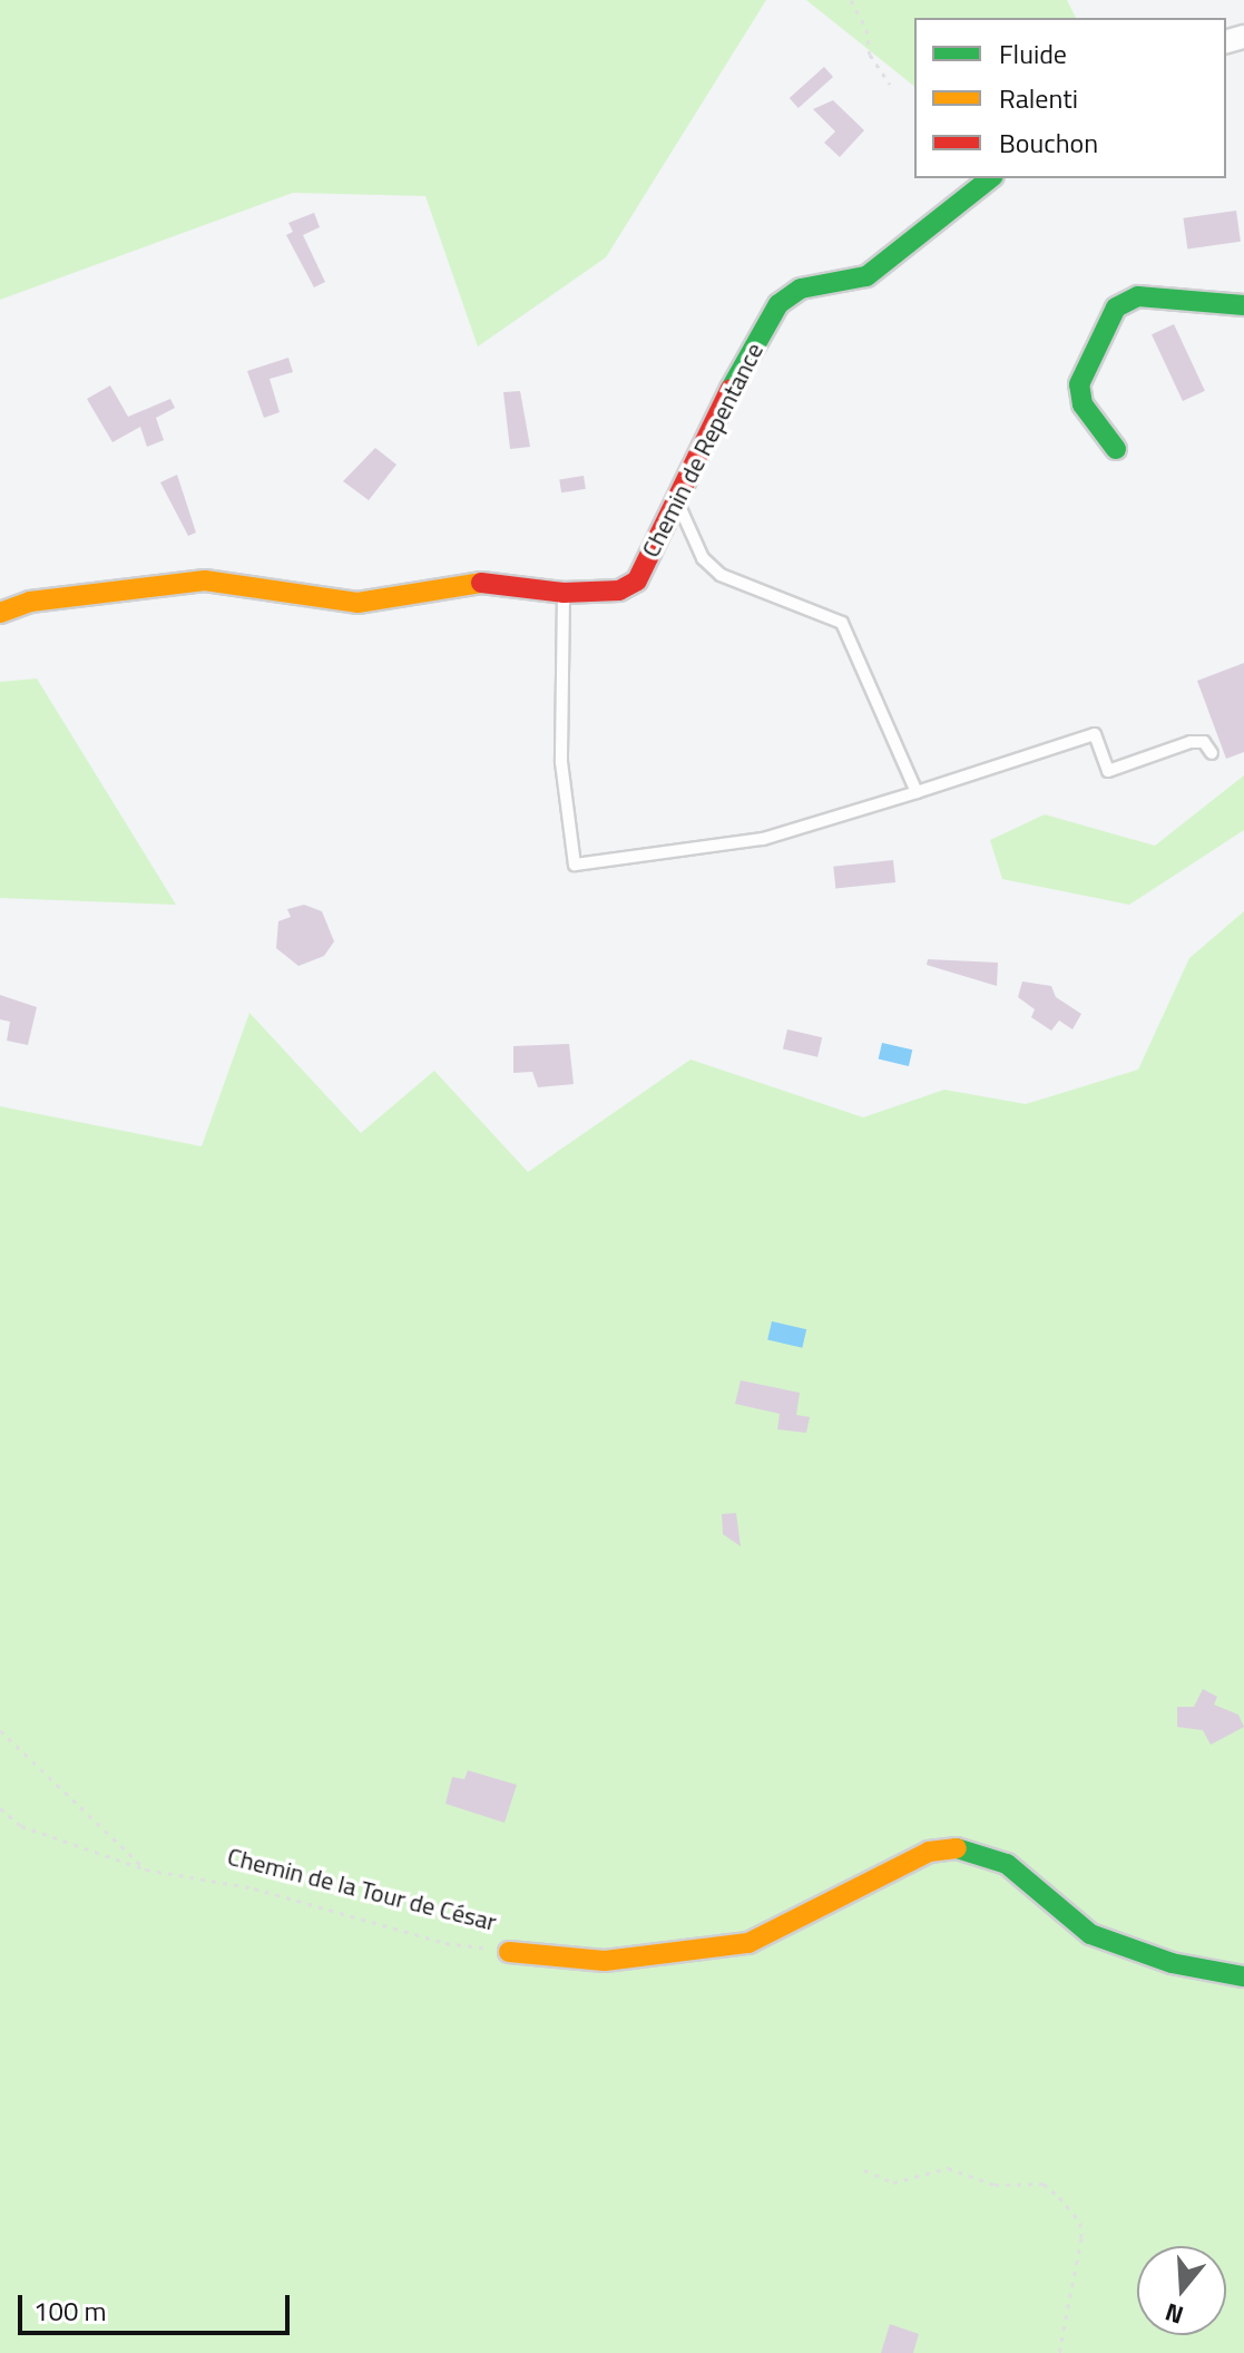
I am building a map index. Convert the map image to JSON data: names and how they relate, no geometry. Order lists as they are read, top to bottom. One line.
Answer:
{"streets":{"street":["Chemin de Repentance","Chemin de la Tour de César"]},"legend":["Fluide","Ralenti","Bouchon"],"scale_bar":"100 m","north":"bottom"}
